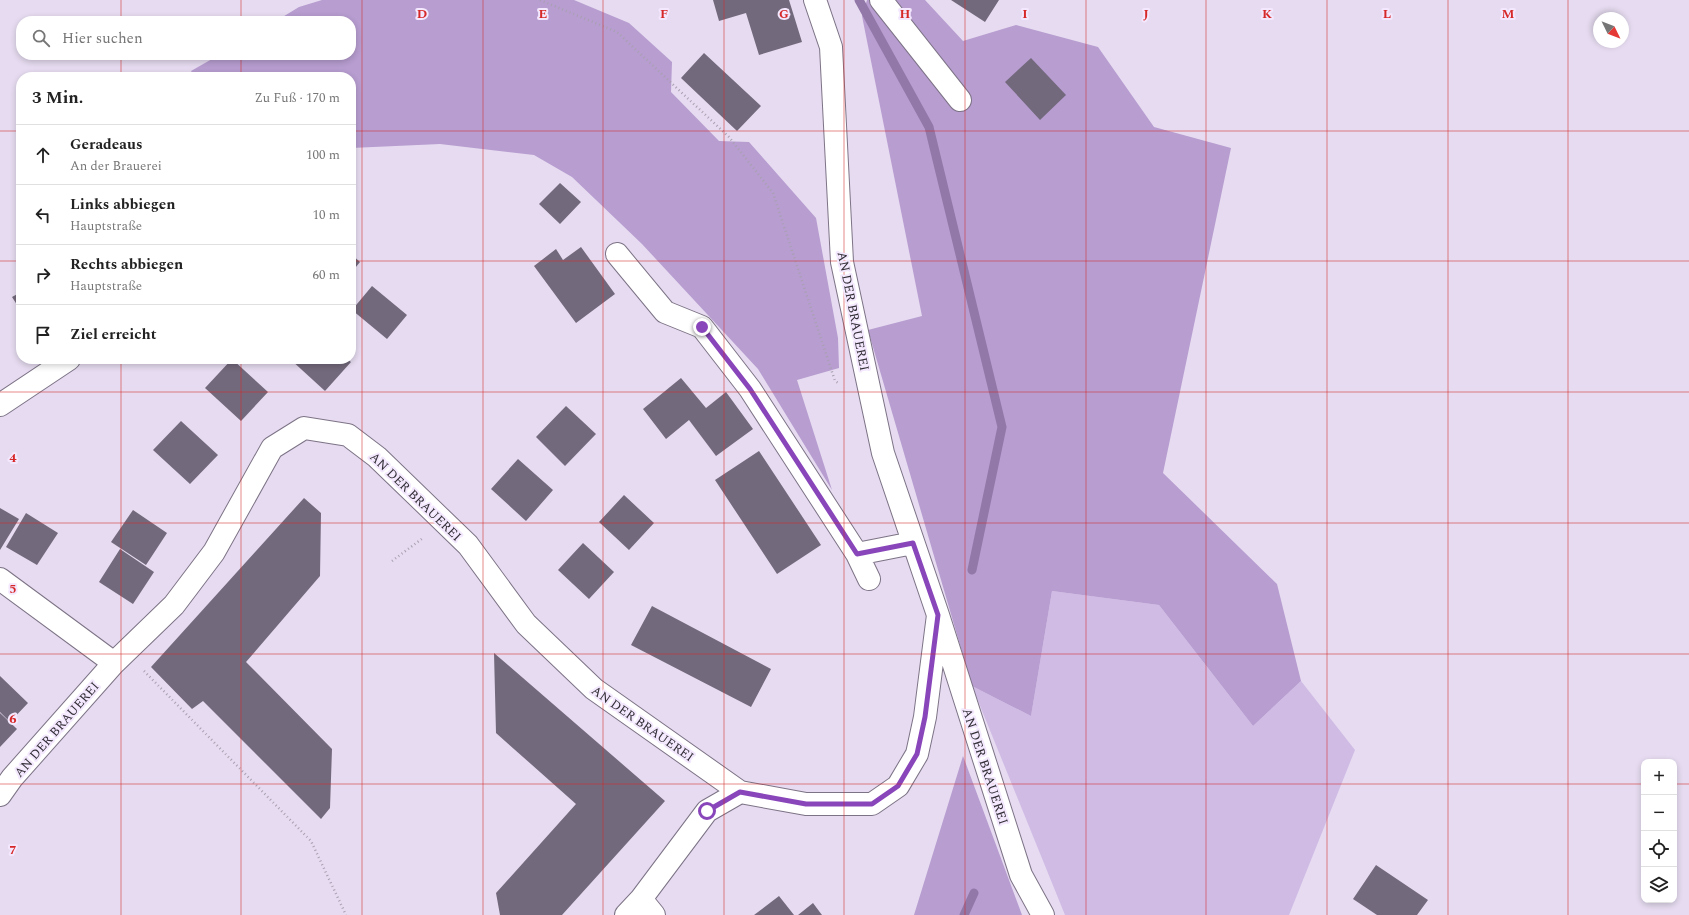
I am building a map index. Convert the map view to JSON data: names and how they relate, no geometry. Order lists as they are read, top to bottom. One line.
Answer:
{"streets":{"street":["AN DER BRAUEREI"]},"north":"bottom right","page":{"search":"Hier suchen","heading":["3 Min.","Zu Fuß · 170 m"],"list":[["Geradeaus","An der Brauerei","100 m"],["Links abbiegen","Hauptstraße","10 m"],["Rechts abbiegen","Hauptstraße","60 m"],"Ziel erreicht"],"map_buttons":["+","−"]},"grid":{"columns":["D","E","F","G","H","I","J","K","L","M"],"rows":["4","5","6","7"]}}
